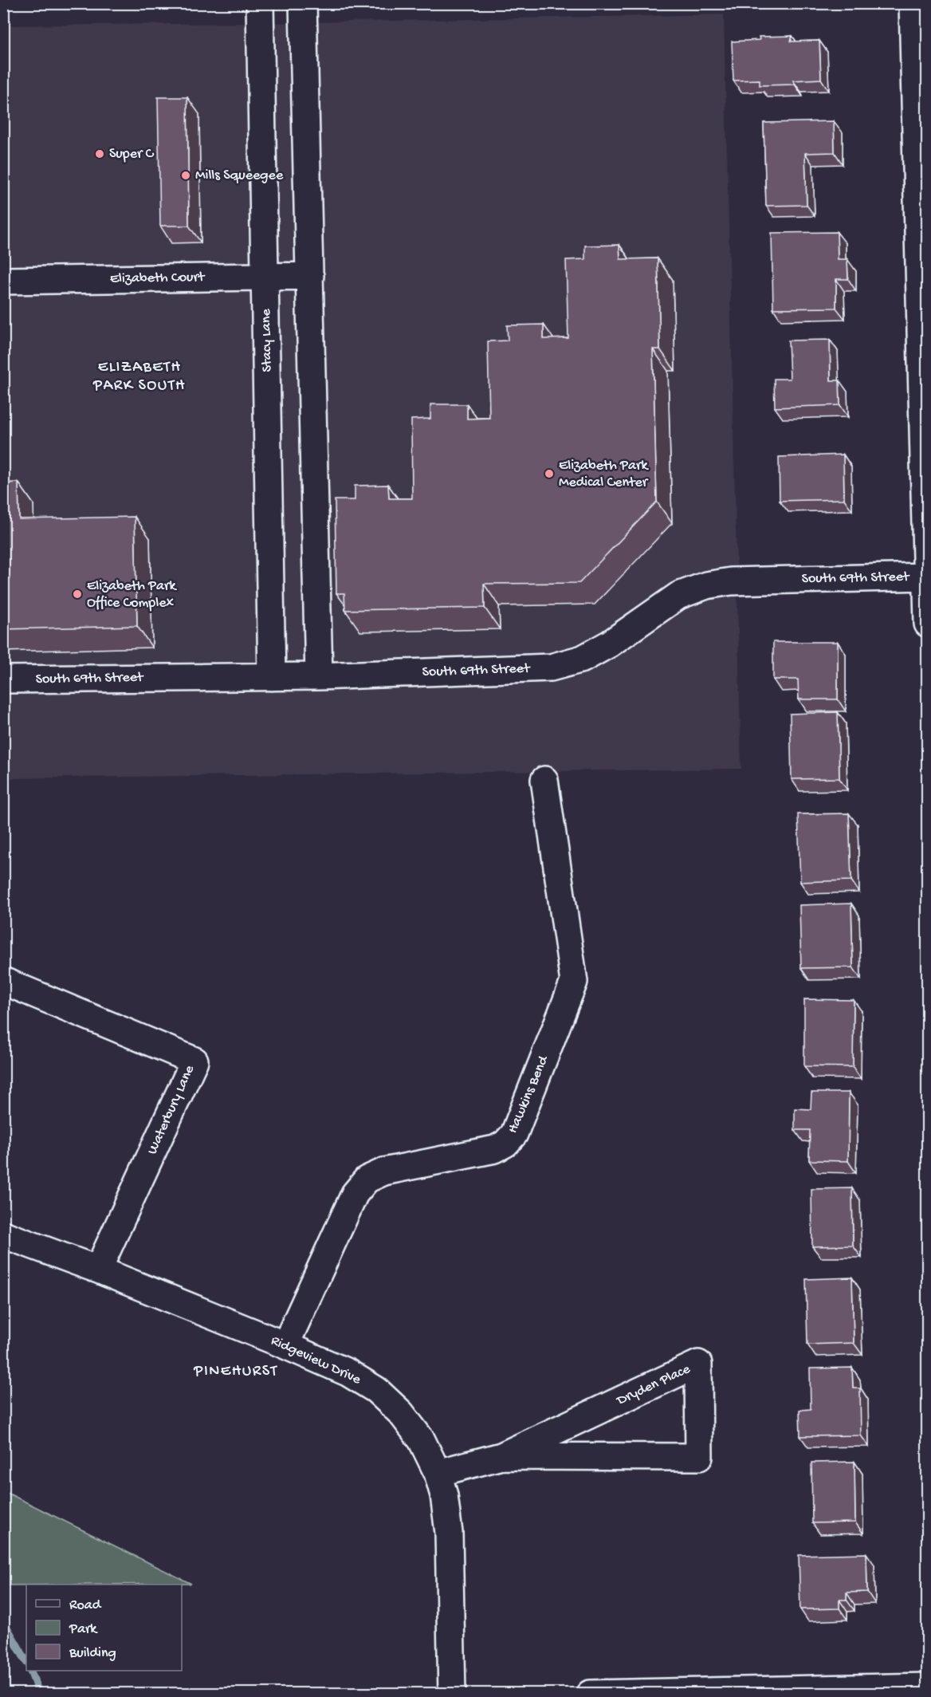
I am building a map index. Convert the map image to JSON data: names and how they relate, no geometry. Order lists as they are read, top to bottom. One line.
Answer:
{"streets":{"street":["Elizabeth Court","Stacy Lane","South 69th Street","Hawkins Bend","Waterbury Lane","Ridgeview Drive","Dryden Place"]},"crossings":[["Elizabeth Court","Stacy Lane"],["Stacy Lane","South 69th Street"],["Hawkins Bend","Ridgeview Drive"],["Waterbury Lane","Ridgeview Drive"],["Ridgeview Drive","Dryden Place"]],"districts":["ELIZABETH PARK SOUTH","PINEHURST"],"places":["Super C","Mills Squeegee","Elizabeth Park Medical Center","Elizabeth Park Office Complex"],"legend":["Road","Park","Building"]}
